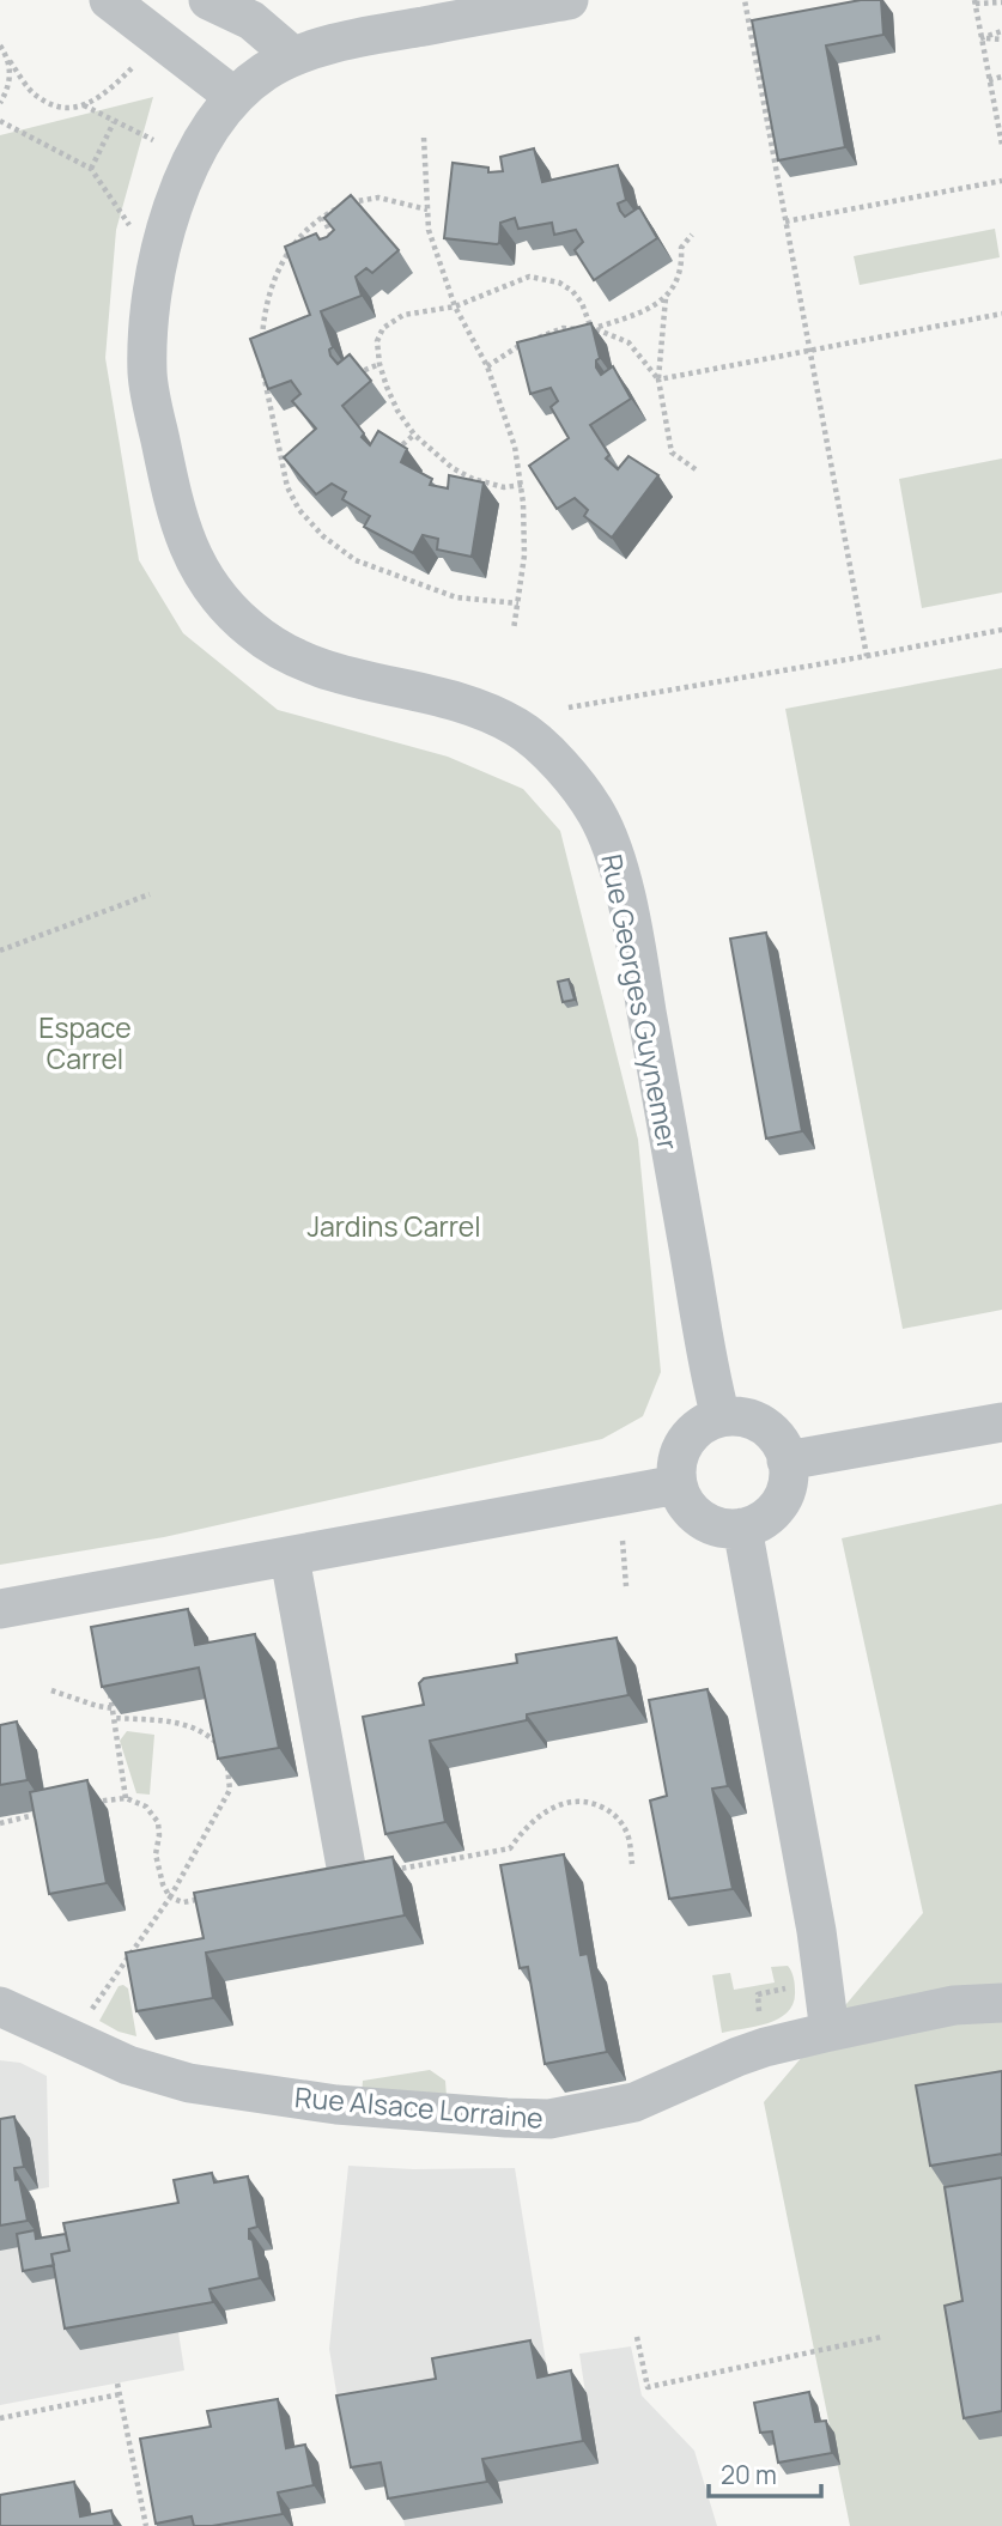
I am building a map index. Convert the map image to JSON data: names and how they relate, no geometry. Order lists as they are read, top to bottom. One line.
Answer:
{"streets":{"street":["Rue Georges Guynemer","Rue Alsace Lorraine"]},"parks":["Espace Carrel","Jardins Carrel"],"scale_bar":"20 m"}
